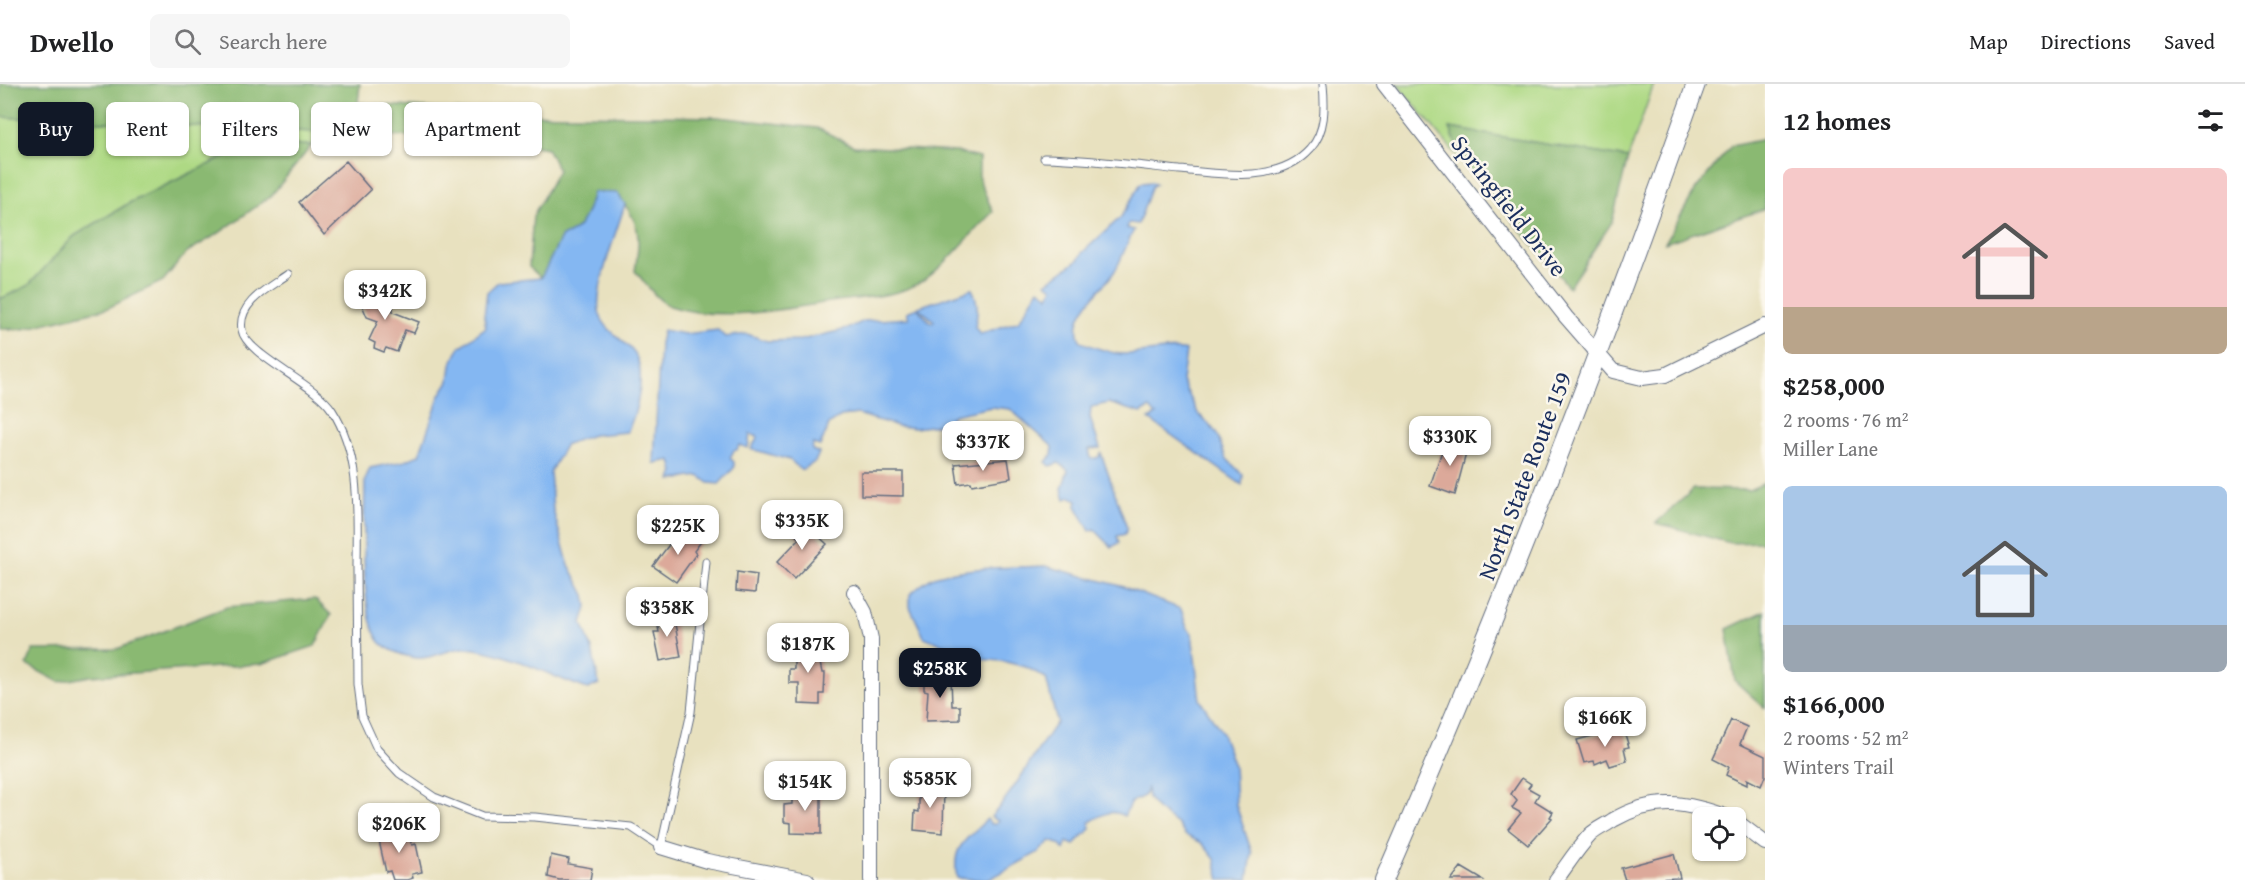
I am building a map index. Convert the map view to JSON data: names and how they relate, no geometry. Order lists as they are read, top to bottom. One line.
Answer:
{"streets":{"main road":["North State Route 159"],"street":["Springfield Drive"]},"crossings":[["Springfield Drive","North State Route 159"]],"page":{"header":"Dwello","search":"Search here","nav":["Map","Directions","Saved"],"heading":"12 homes","chip":["Buy","Rent","Filters","New","Apartment"],"list":[{"name":"$258,000","note":"2 rooms · 76 m² · Miller Lane"},{"name":"$166,000","note":"2 rooms · 52 m² · Winters Trail"}],"price":["$342K","$330K","$337K","$335K","$225K","$358K","$187K","$258K","$166K","$585K","$154K","$206K"]}}
